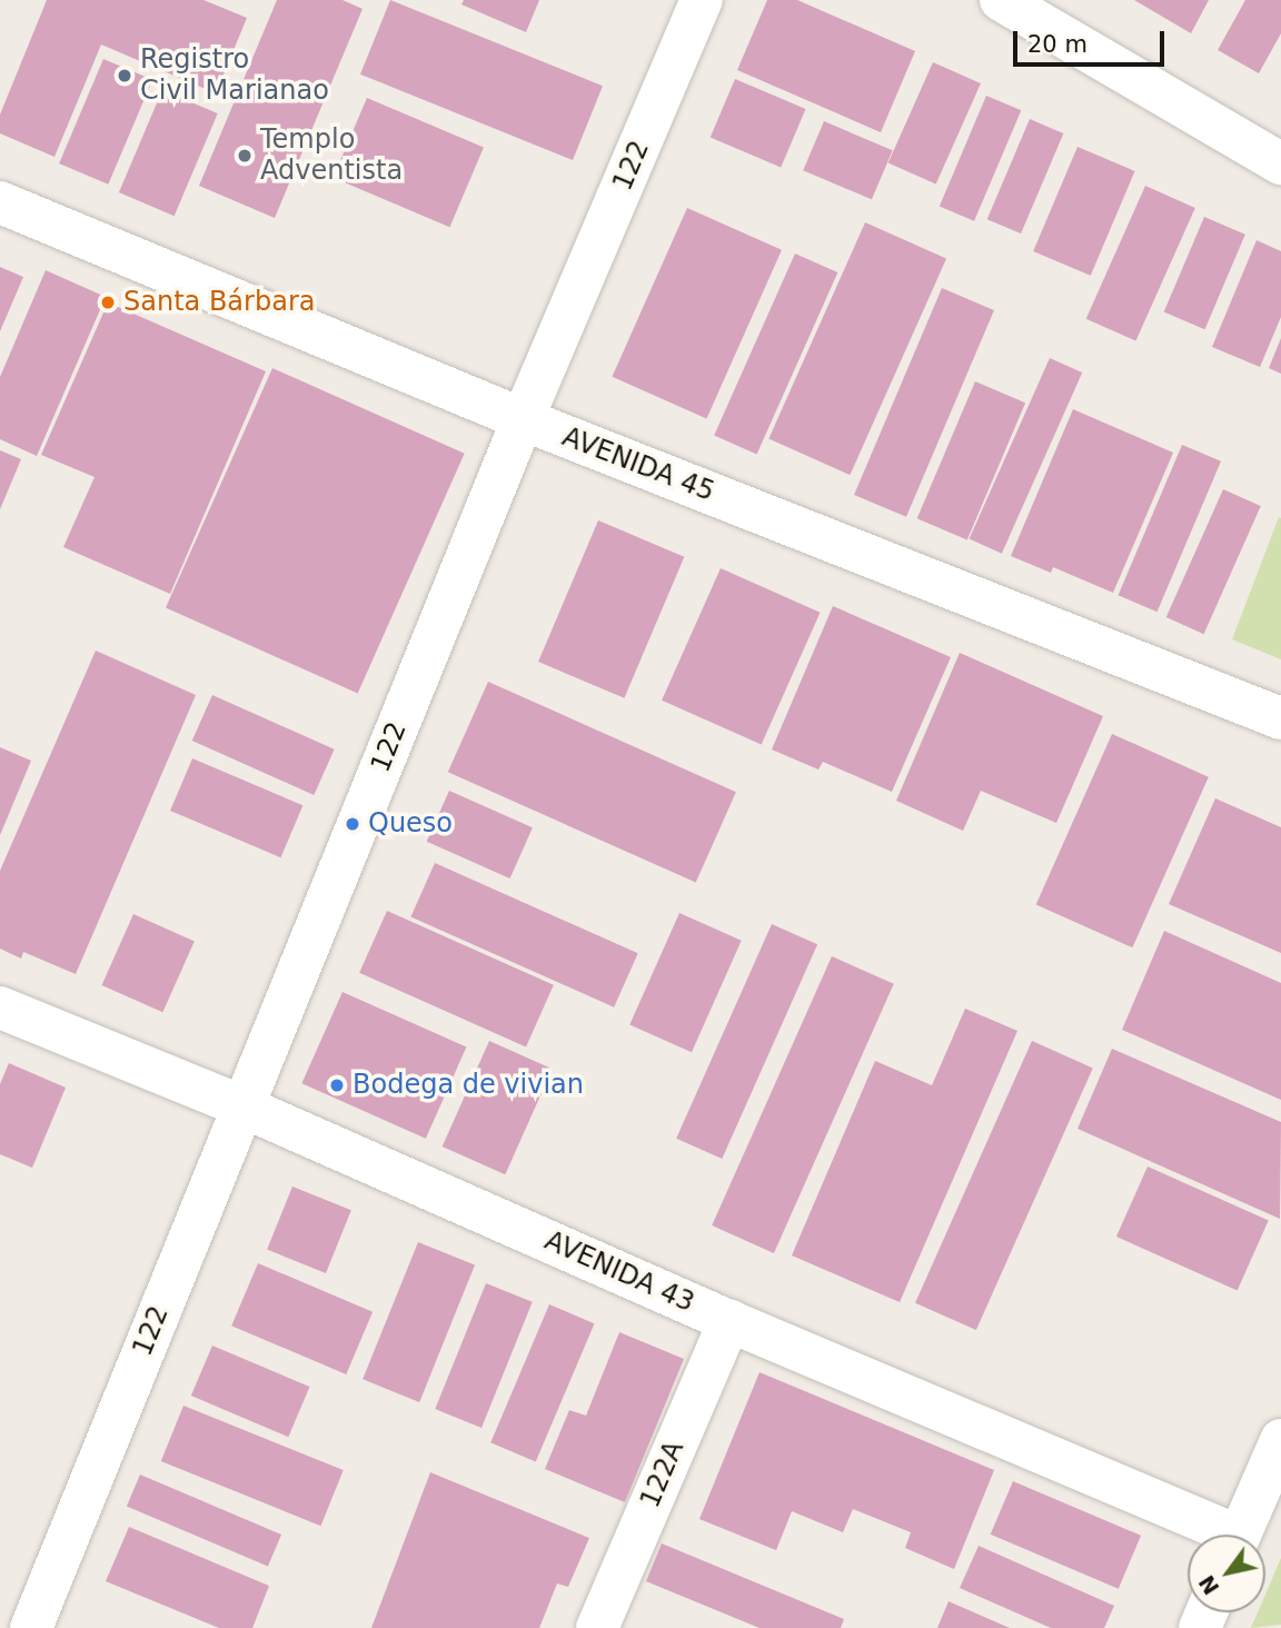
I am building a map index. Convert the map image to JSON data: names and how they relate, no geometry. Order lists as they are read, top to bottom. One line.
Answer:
{"streets":{"street":["122","AVENIDA 45","AVENIDA 43","122A"]},"crossings":[["122","AVENIDA 45"],["122","AVENIDA 43"],["AVENIDA 43","122A"]],"places":["Registro Civil Marianao","Templo Adventista","Santa Bárbara","Queso","Bodega de vivian"],"scale_bar":"20 m","north":"bottom left"}
